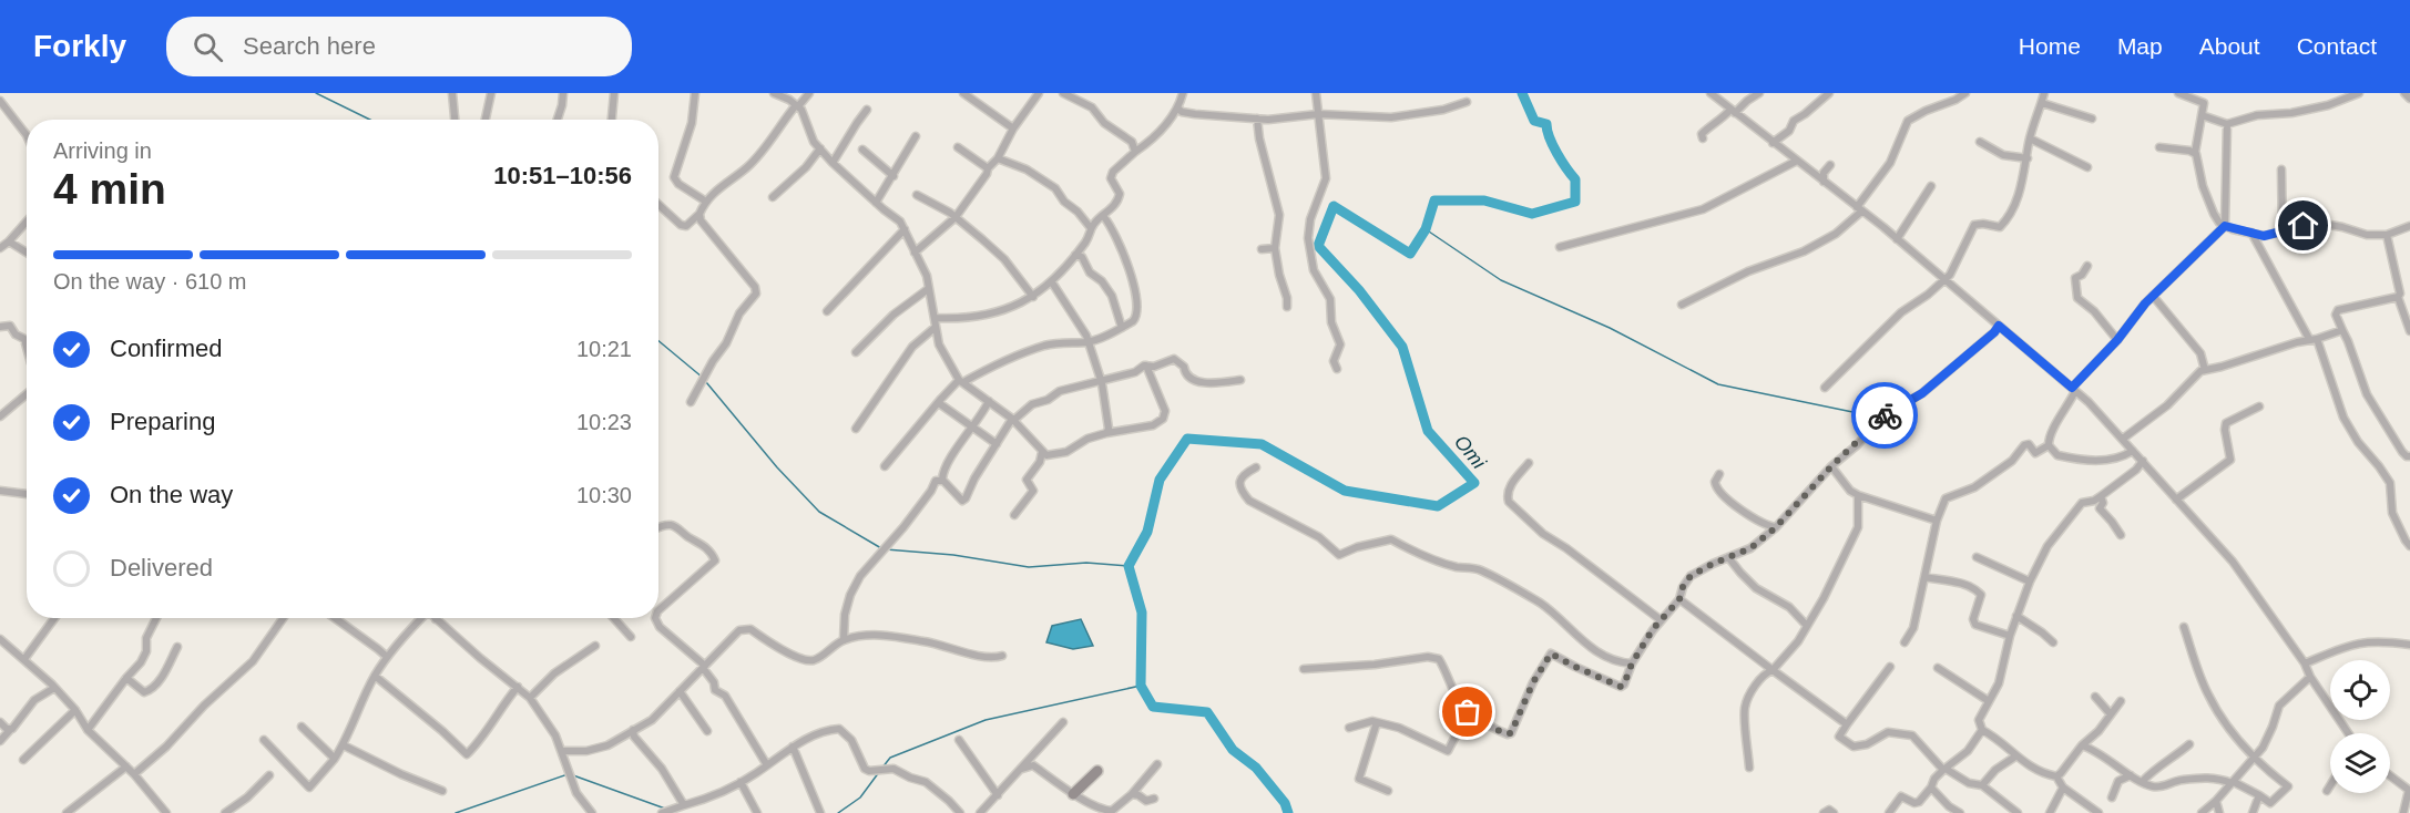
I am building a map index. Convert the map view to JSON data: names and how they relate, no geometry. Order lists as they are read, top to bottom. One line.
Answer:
{"water":["Omi"],"page":{"header":"Forkly","search":"Search here","nav":["Home","Map","About","Contact"],"heading":["4 min","Arriving in","10:51–10:56"],"bar":"On the way · 610 m","list":[["Confirmed","10:21"],["Preparing","10:23"],["On the way","10:30"],"Delivered"]}}
